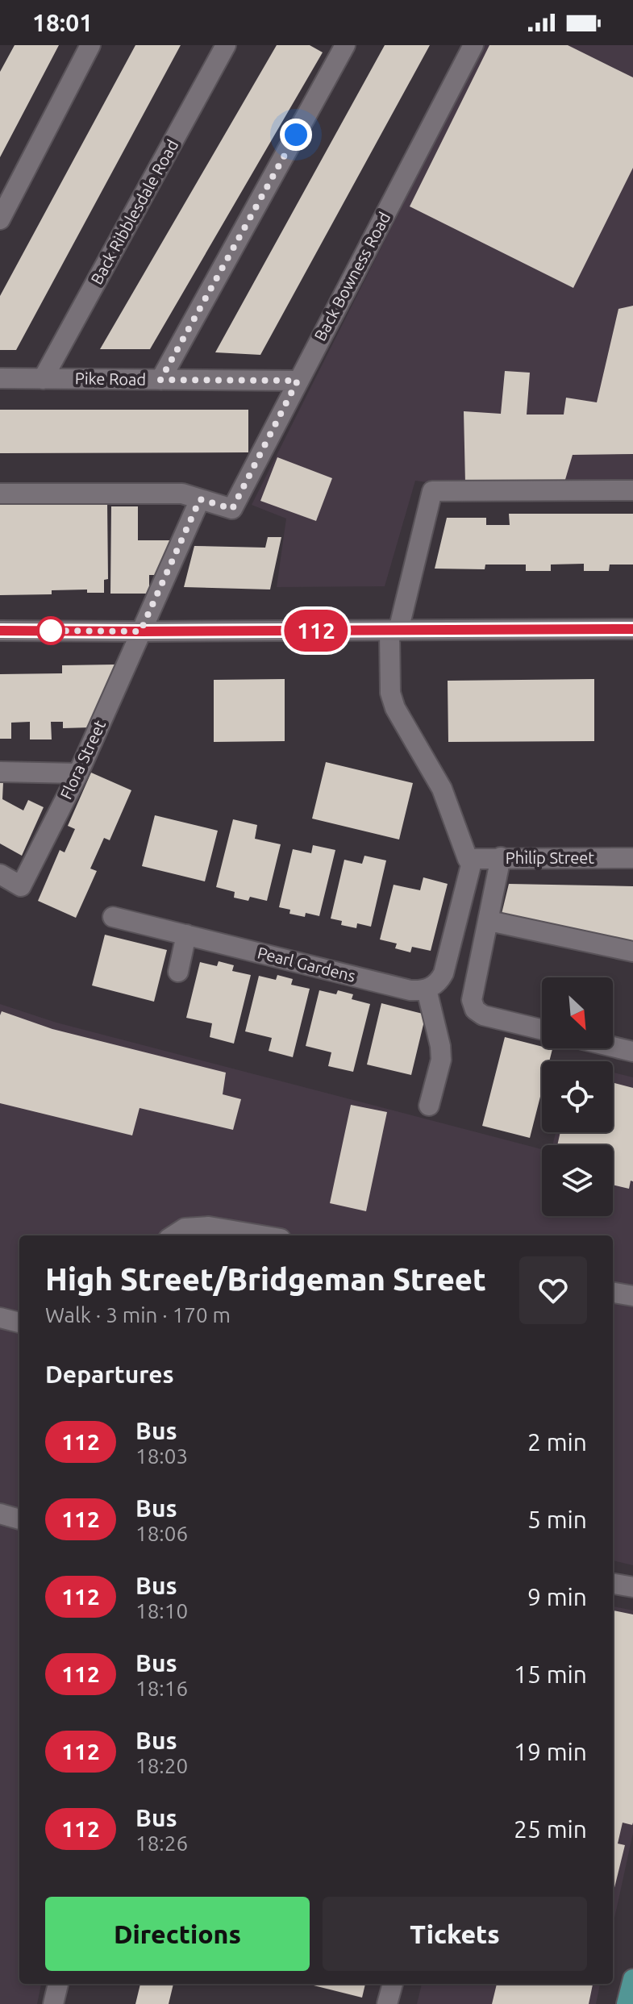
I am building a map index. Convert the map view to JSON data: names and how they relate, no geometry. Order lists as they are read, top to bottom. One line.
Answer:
{"streets":{"street":["Back Ribblesdale Road","Back Bowness Road","Pike Road","Flora Street","Philip Street","Pearl Gardens"]},"crossings":[["Back Ribblesdale Road","Pike Road"],["Back Bowness Road","Pike Road"]],"lines":["bus line 112"],"north":"bottom right","page":{"status":"18:01","on_map":"112","heading":[["High Street/Bridgeman Street","Walk · 3 min · 170 m"],"Departures"],"list":[{"mark":"112","name":"Bus","note":"18:03","value":"2 min"},{"mark":"112","name":"Bus","note":"18:06","value":"5 min"},{"mark":"112","name":"Bus","note":"18:10","value":"9 min"},{"mark":"112","name":"Bus","note":"18:16","value":"15 min"},{"mark":"112","name":"Bus","note":"18:20","value":"19 min"},{"mark":"112","name":"Bus","note":"18:26","value":"25 min"}],"buttons":["Directions","Tickets"]}}
